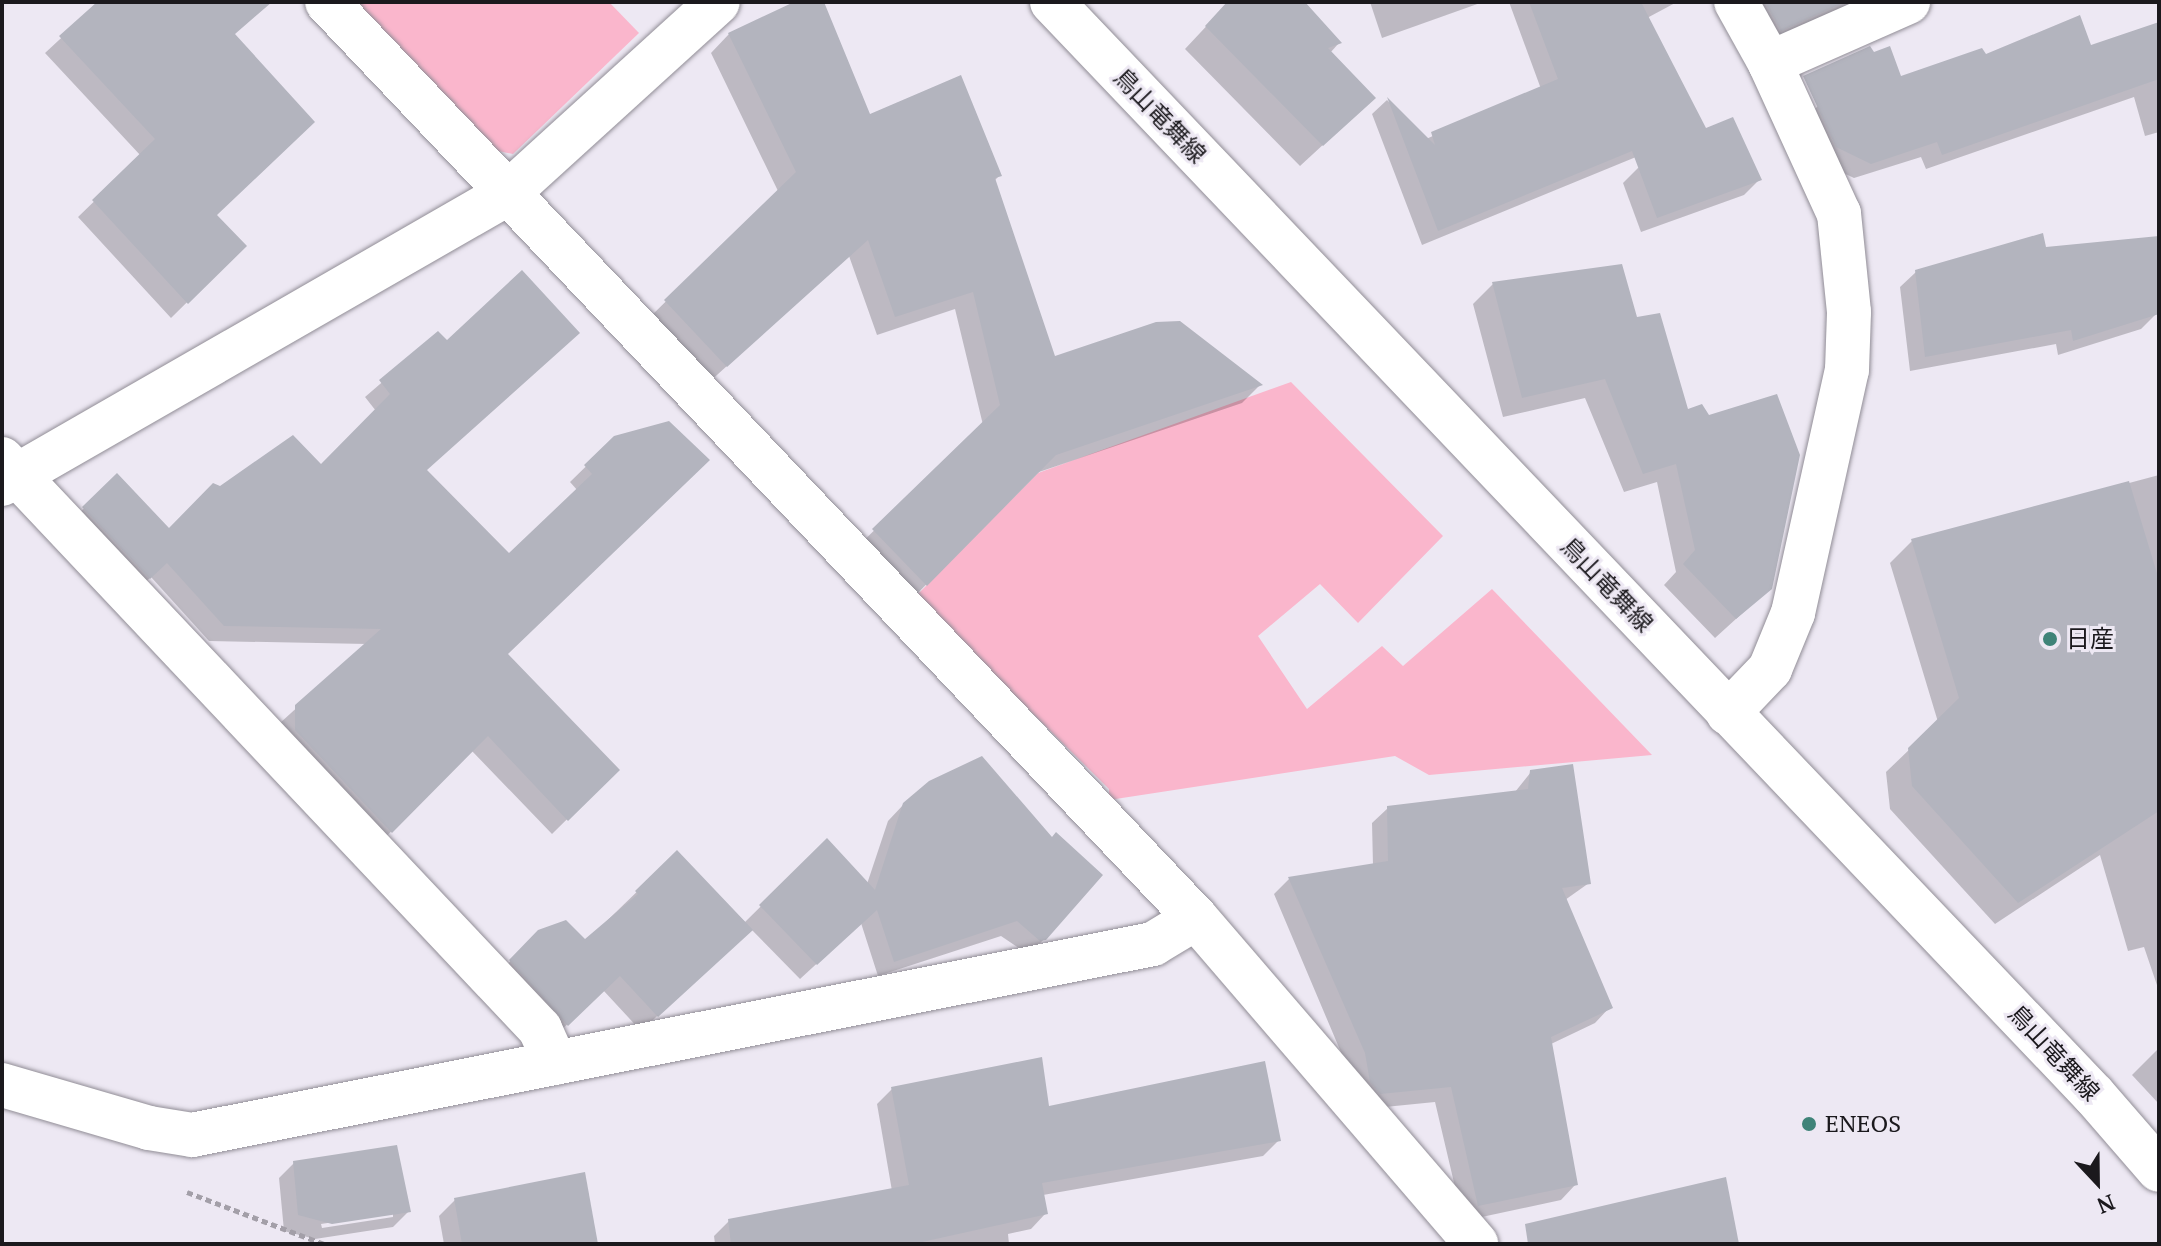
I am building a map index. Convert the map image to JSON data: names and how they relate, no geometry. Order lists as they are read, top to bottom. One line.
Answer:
{"streets":{"street":["鳥山竜舞線"]},"places":["日産","ENEOS"],"north":"bottom"}
